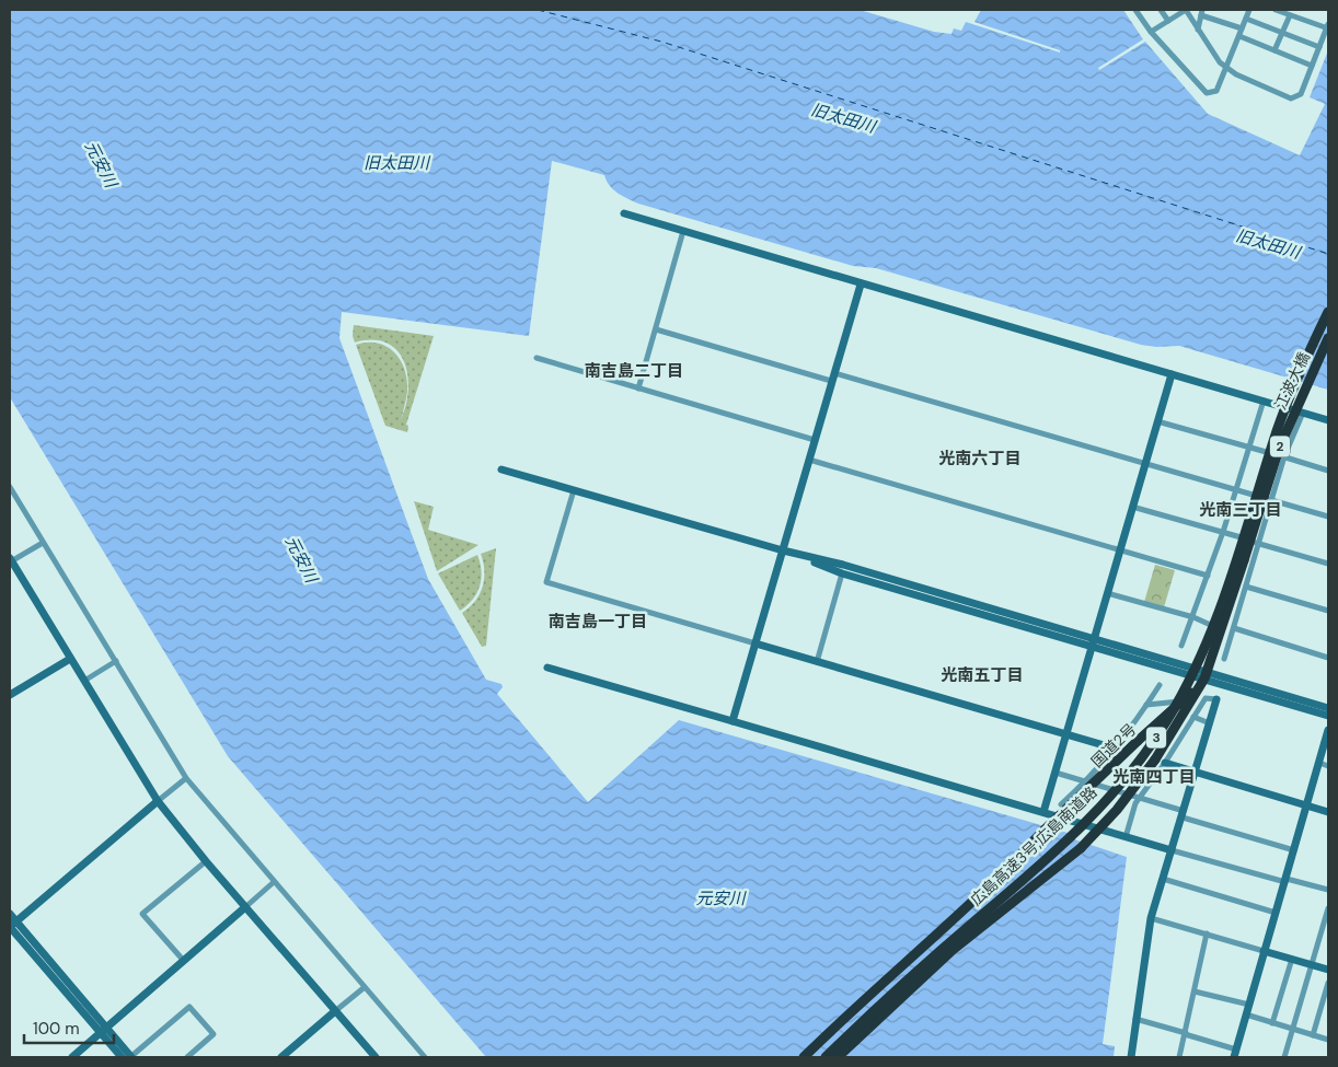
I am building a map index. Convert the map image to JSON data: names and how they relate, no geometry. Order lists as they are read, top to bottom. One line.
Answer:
{"streets":{"highway":["江波大橋","2","3","国道2号","広島高速3号;広島南道路"]},"crossings":[["江波大橋","国道2号"]],"districts":["南吉島二丁目","光南六丁目","光南三丁目","南吉島一丁目","光南五丁目","光南四丁目"],"water":["旧太田川","元安川"],"scale_bar":"100 m"}
